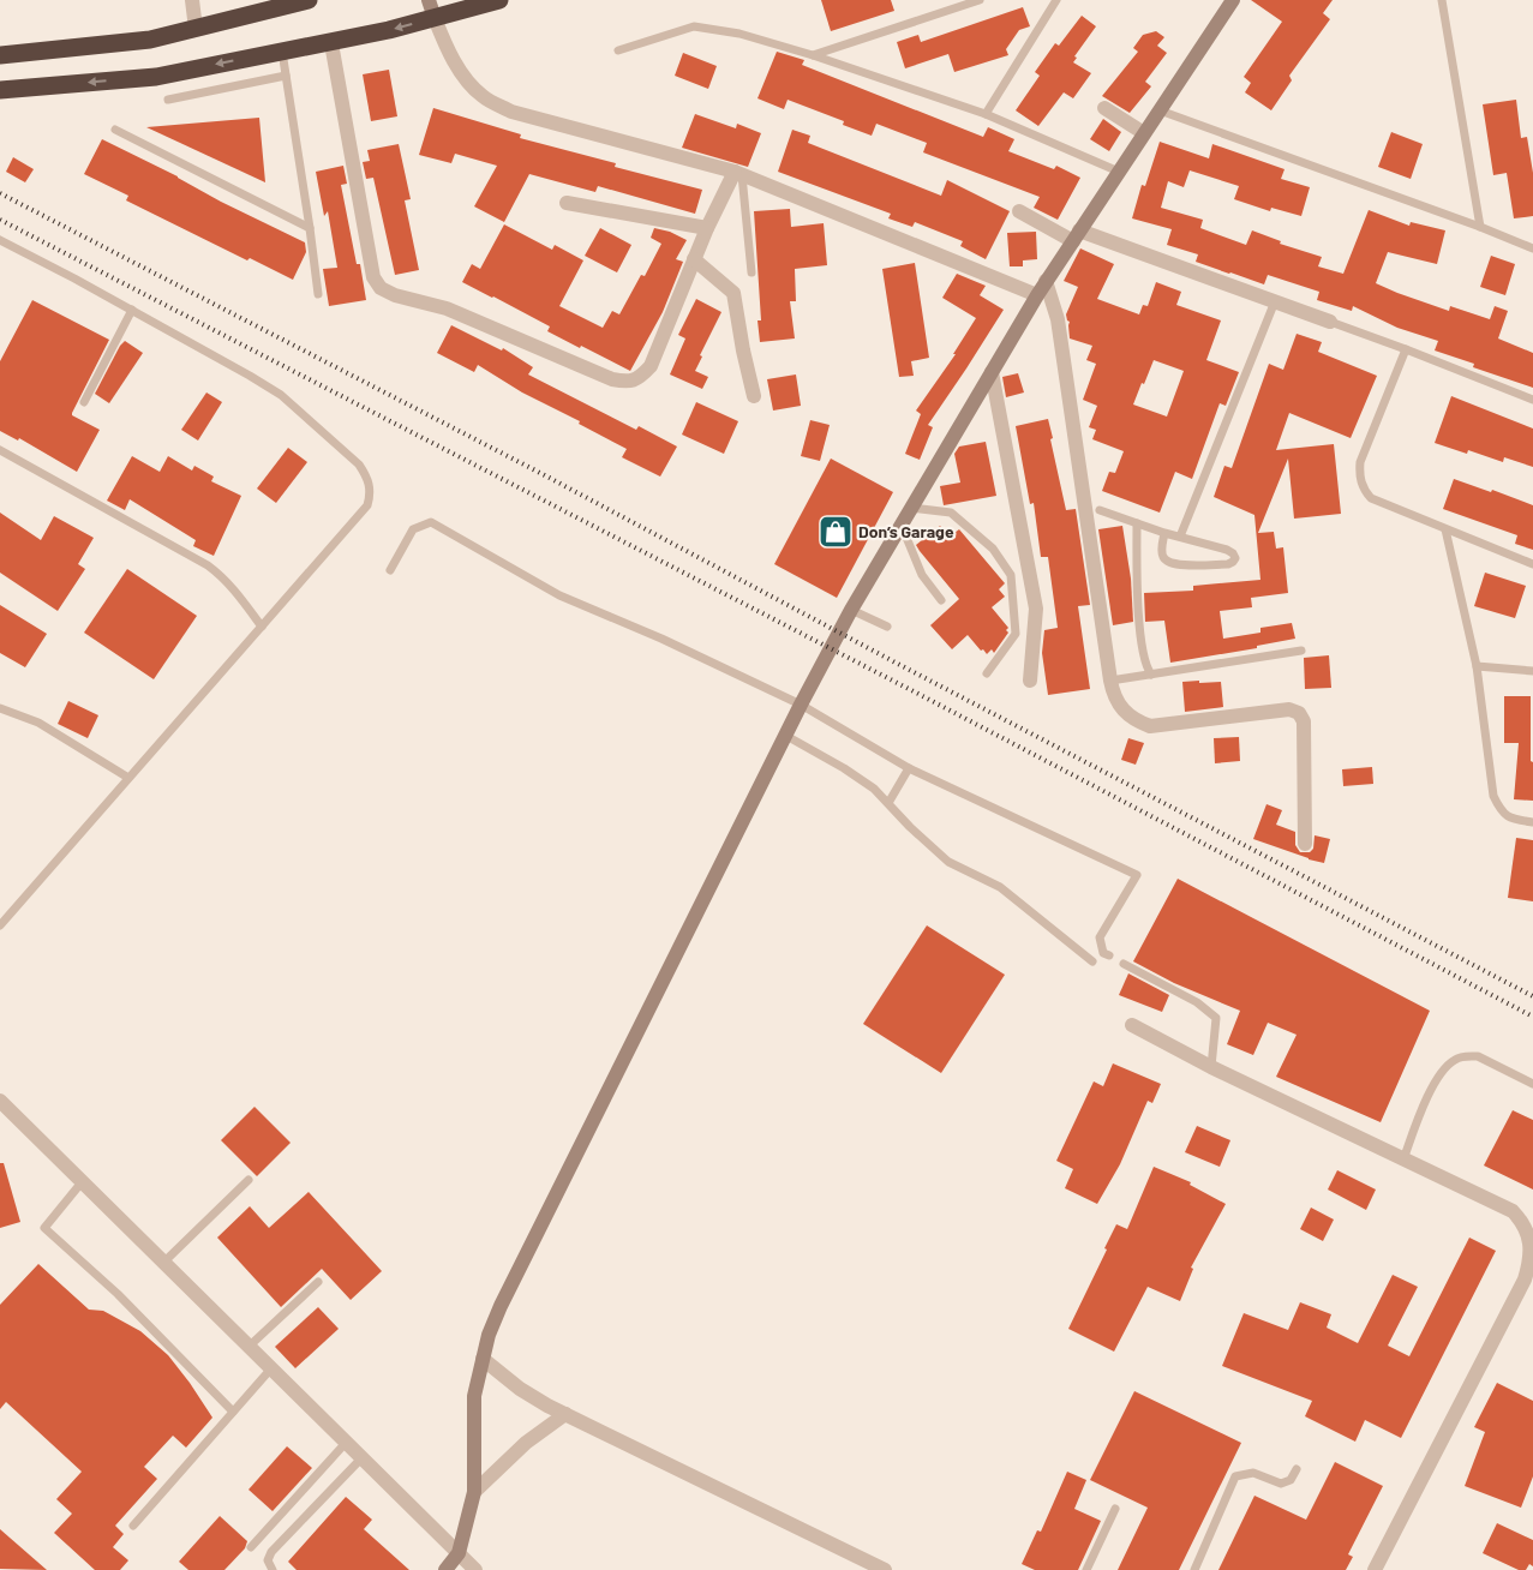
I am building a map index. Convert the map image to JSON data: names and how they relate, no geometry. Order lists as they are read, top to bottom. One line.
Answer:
{"places":{"shop":["Don’s Garage"]}}
